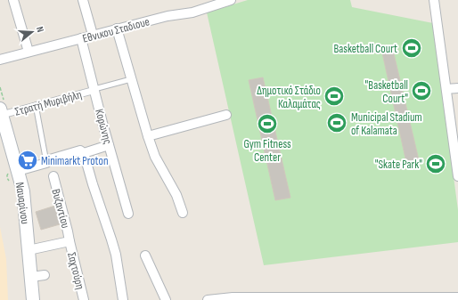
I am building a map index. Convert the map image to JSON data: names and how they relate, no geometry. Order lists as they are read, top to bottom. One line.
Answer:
{"streets":{"main road":["Ναυαρίνου"],"street":["Εθνικου Σταδιουe","Στρατή Μυριβήλη","Κορώνης","Βυζαντίου","Σαχτούρη"]},"crossings":[["Εθνικου Σταδιουe","Κορώνης"],["Στρατή Μυριβήλη","Κορώνης"],["Στρατή Μυριβήλη","Ναυαρίνου"],["Ναυαρίνου","Βυζαντίου"],["Βυζαντίου","Σαχτούρη"]],"places":{"sports":["Basketball Court","\"Basketball Court\"","Δημοτικό Στάδιο Καλαμάτας","Municipal Stadium of Kalamata","Gym Fitness Center","\"Skate Park\""],"supermarket":["Minimarkt Proton"]},"north":"right"}
